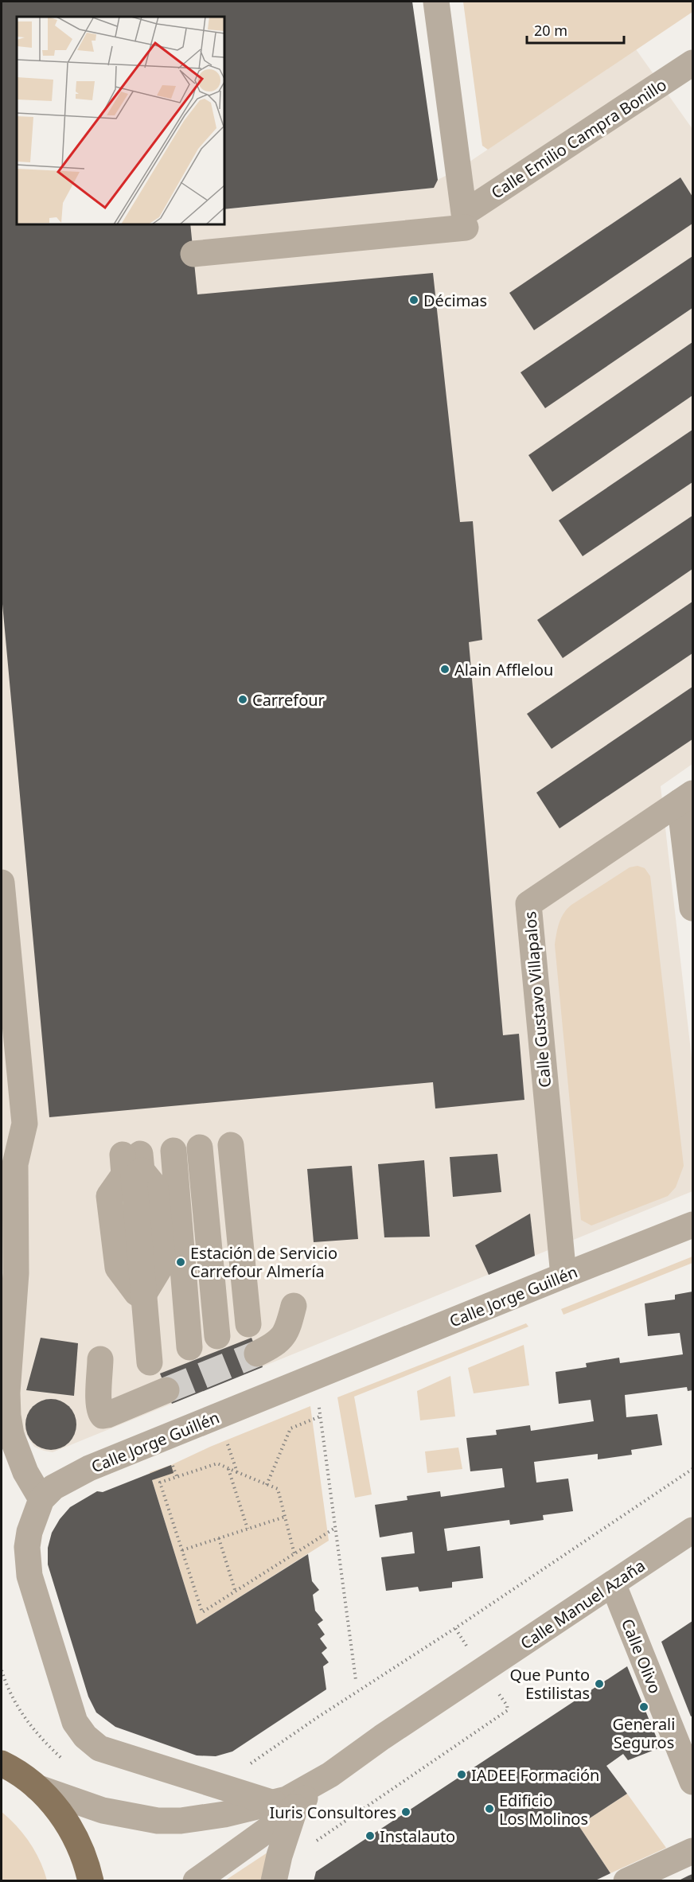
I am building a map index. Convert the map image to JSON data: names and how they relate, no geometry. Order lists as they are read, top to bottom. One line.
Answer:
{"streets":{"street":["Calle Emilio Campra Bonillo","Calle Gustavo Villapalos","Calle Jorge Guillén","Calle Manuel Azaña","Calle Olivo"]},"crossings":[["Calle Gustavo Villapalos","Calle Jorge Guillén"],["Calle Manuel Azaña","Calle Olivo"]],"places":["Décimas","Alain Afflelou","Carrefour","Estación de Servicio Carrefour Almería","Que Punto Estilistas","Generali Seguros","IADEE Formación","Edificio Los Molinos","Iuris Consultores","Instalauto"],"scale_bar":"20 m"}
